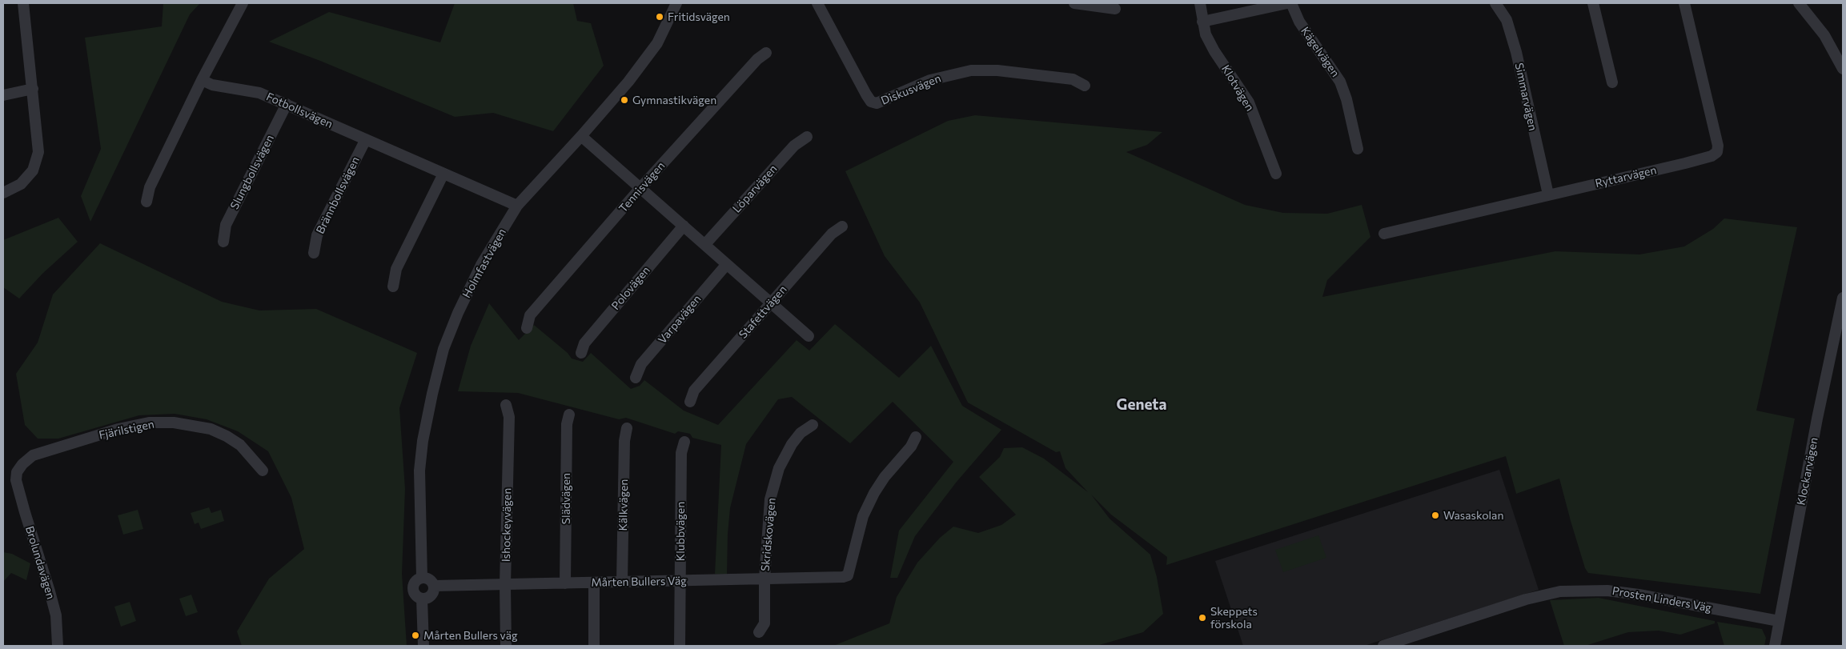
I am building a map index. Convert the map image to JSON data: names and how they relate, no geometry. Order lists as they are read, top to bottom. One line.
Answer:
{"streets":{"street":["Kägelvägen","Klotvägen","Diskusvägen","Simmarvägen","Fotbollsvägen","Slungbollsvägen","Ryttarvägen","Tennisvägen","Löparvägen","Brännbollsvägen","Holmfastvägen","Polovägen","Stafettvägen","Varpavägen","Fjärilstigen","Klockarvägen","Slädvägen","Kälkvägen","Ishockeyvägen","Klubbvägen","Skridskovägen","Brolundavägen","Mårten Bullers Väg","Prosten Linders Väg"]},"crossings":[["Simmarvägen","Ryttarvägen"],["Fotbollsvägen","Slungbollsvägen"],["Fotbollsvägen","Brännbollsvägen"],["Fotbollsvägen","Holmfastvägen"],["Holmfastvägen","Mårten Bullers Väg"],["Fjärilstigen","Brolundavägen"],["Klockarvägen","Prosten Linders Väg"],["Slädvägen","Mårten Bullers Väg"],["Kälkvägen","Mårten Bullers Väg"],["Ishockeyvägen","Mårten Bullers Väg"],["Klubbvägen","Mårten Bullers Väg"],["Skridskovägen","Mårten Bullers Väg"]],"districts":["Geneta"],"places":["Fritidsvägen","Gymnastikvägen","Wasaskolan","Skeppets förskola","Mårten Bullers väg"]}
